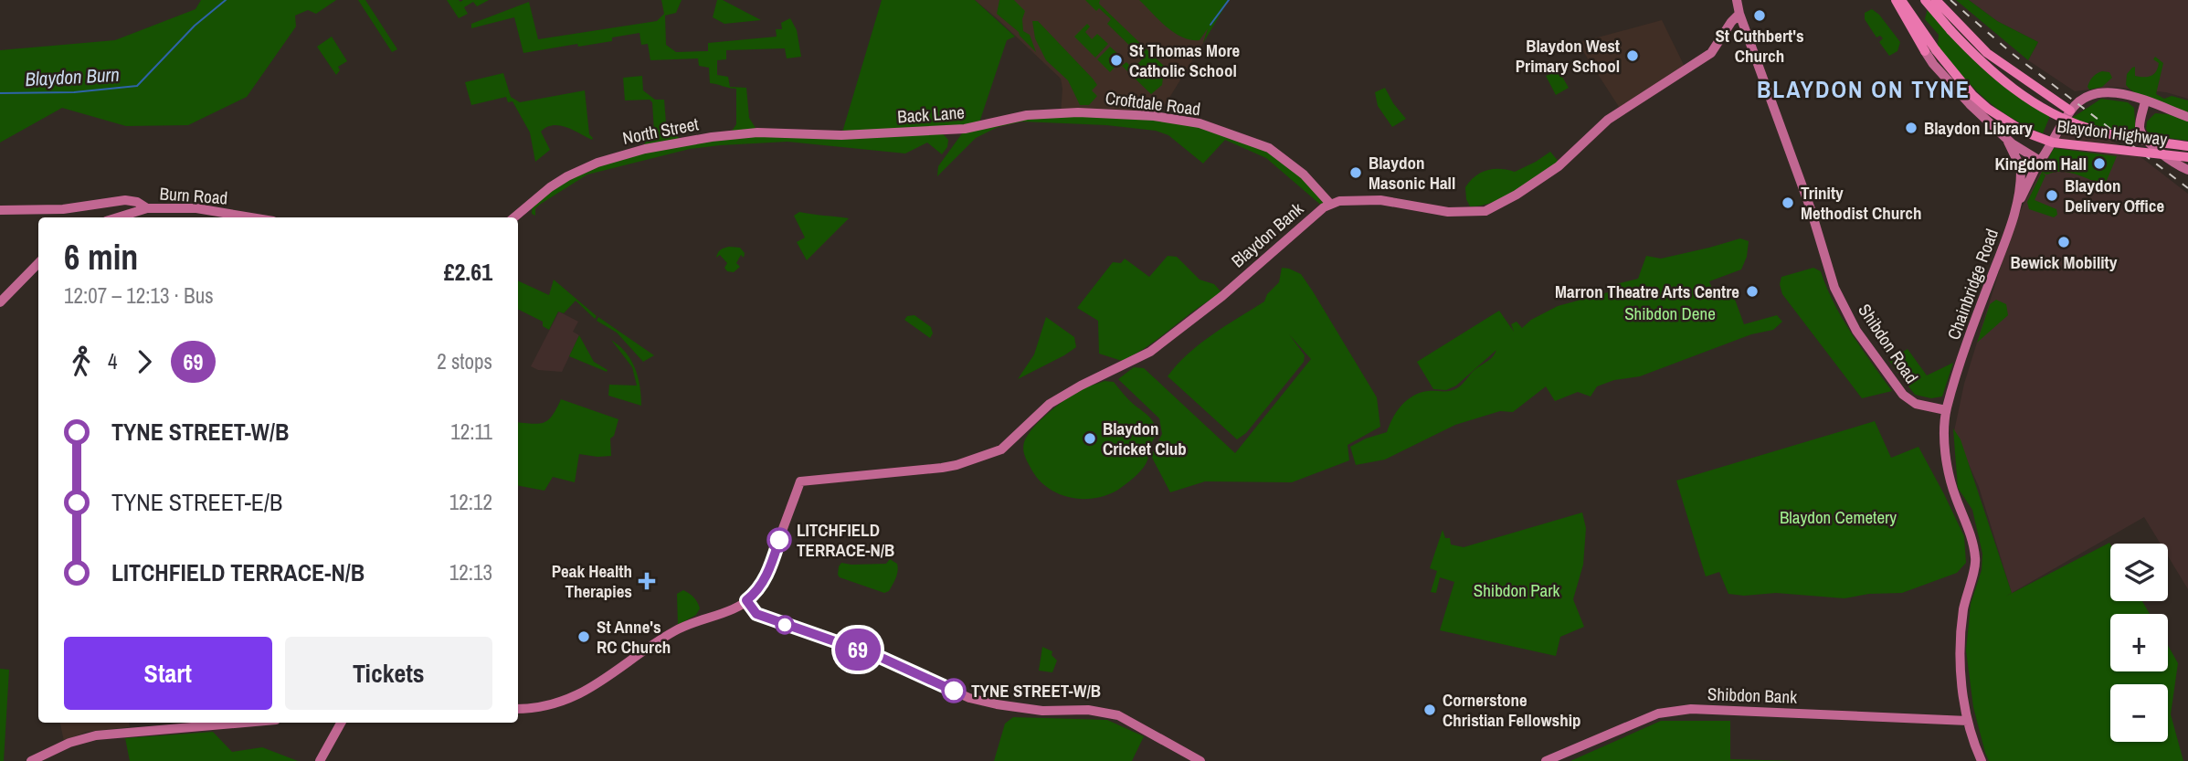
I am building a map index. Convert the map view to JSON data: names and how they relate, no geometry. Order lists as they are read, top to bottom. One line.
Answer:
{"streets":{"main road":["Blaydon Highway"],"street":["Croftdale Road","Back Lane","North Street","Burn Road","Blaydon Bank","Chainbridge Road","Shibdon Road","Shibdon Bank"]},"crossings":[["Croftdale Road","Back Lane"],["Croftdale Road","Blaydon Bank"],["Back Lane","North Street"],["Blaydon Bank","Shibdon Road"],["Chainbridge Road","Shibdon Road"]],"districts":["BLAYDON ON TYNE"],"water":["Blaydon Burn"],"parks":["Shibdon Dene","Blaydon Cemetery","Shibdon Park"],"places":{"other":["St Cuthbert's Church","Blaydon West Primary School","St Thomas More Catholic School","Blaydon Library","Kingdom Hall","Blaydon Masonic Hall","Blaydon Delivery Office","Trinity Methodist Church","Bewick Mobility","Marron Theatre Arts Centre","Blaydon Cricket Club","LITCHFIELD TERRACE-N/B","St Anne's RC Church","TYNE STREET-W/B","Cornerstone Christian Fellowship"],"health":["Peak Health Therapies"]},"lines":["bus line 69"],"page":{"on_map":"69","heading":["6 min","12:07 – 12:13 · Bus","£2.61"],"legs":["4","69","2 stops"],"list":[{"name":"TYNE STREET-W/B","value":"12:11"},{"name":"TYNE STREET-E/B","value":"12:12"},{"name":"LITCHFIELD TERRACE-N/B","value":"12:13"}],"map_buttons":["+","−"],"buttons":["Start","Tickets"]}}
